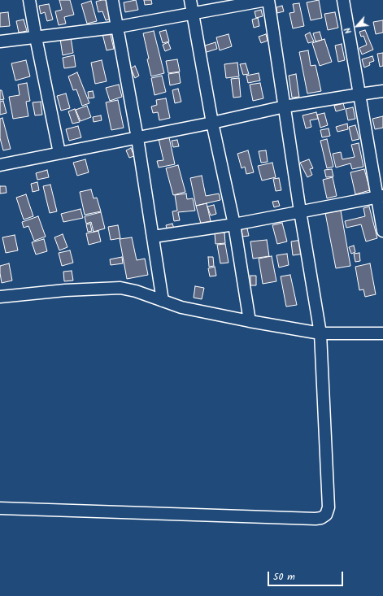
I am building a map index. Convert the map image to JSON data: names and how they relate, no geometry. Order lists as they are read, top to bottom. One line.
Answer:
{"scale_bar":"50 m","north":"bottom left"}
